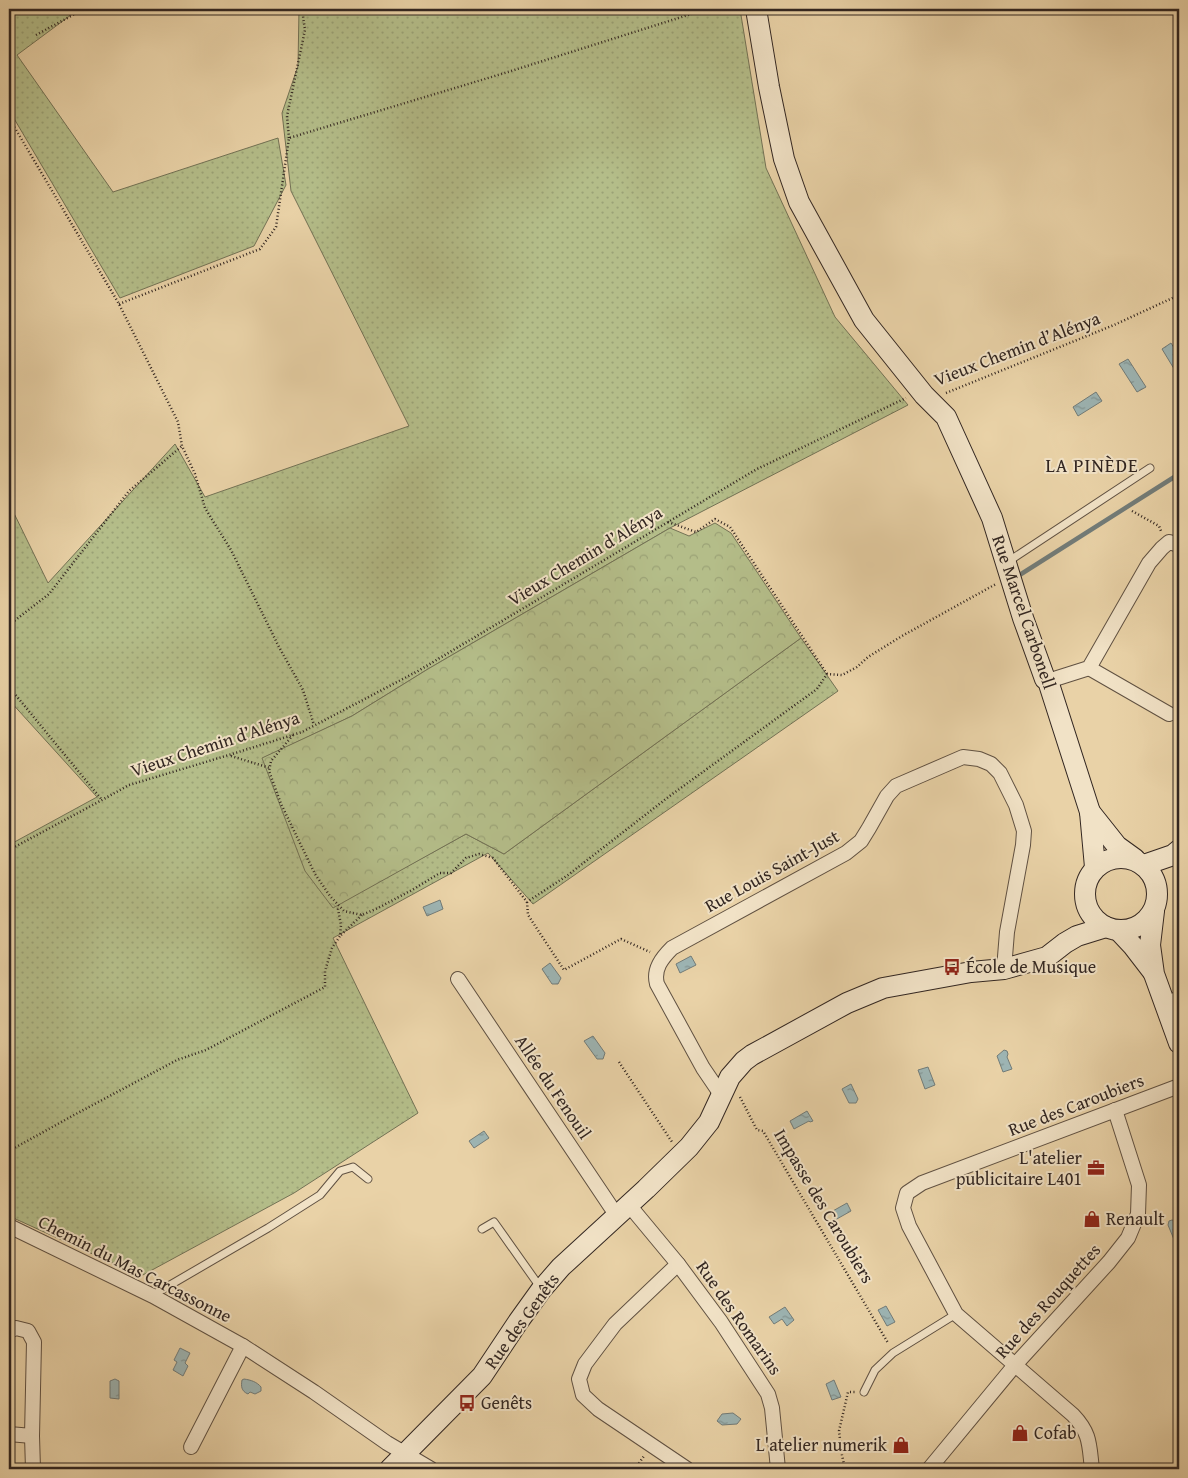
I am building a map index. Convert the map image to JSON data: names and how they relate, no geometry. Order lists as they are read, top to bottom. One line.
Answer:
{"streets":{"street":["Rue Marcel Carbonell","Rue Louis Saint-Just","Allée du Fenouil","Rue des Caroubiers","Chemin du Mas Carcassonne","Rue des Rouquettes","Rue des Romarins","Rue des Genêts"],"path":["Vieux Chemin d’Alénya","Impasse des Caroubiers"]},"crossings":[["Vieux Chemin d’Alénya","Rue Marcel Carbonell"],["Allée du Fenouil","Rue des Romarins"],["Allée du Fenouil","Rue des Genêts"],["Rue des Caroubiers","Rue des Rouquettes"],["Impasse des Caroubiers","Rue des Genêts"],["Chemin du Mas Carcassonne","Rue des Genêts"],["Rue des Romarins","Rue des Genêts"]],"districts":["LA PINÈDE"],"places":{"bus stop":["École de Musique","Genêts"],"office":["L'atelier publicitaire L401"],"shop":["Renault","Cofab","L'atelier numerik"]}}
